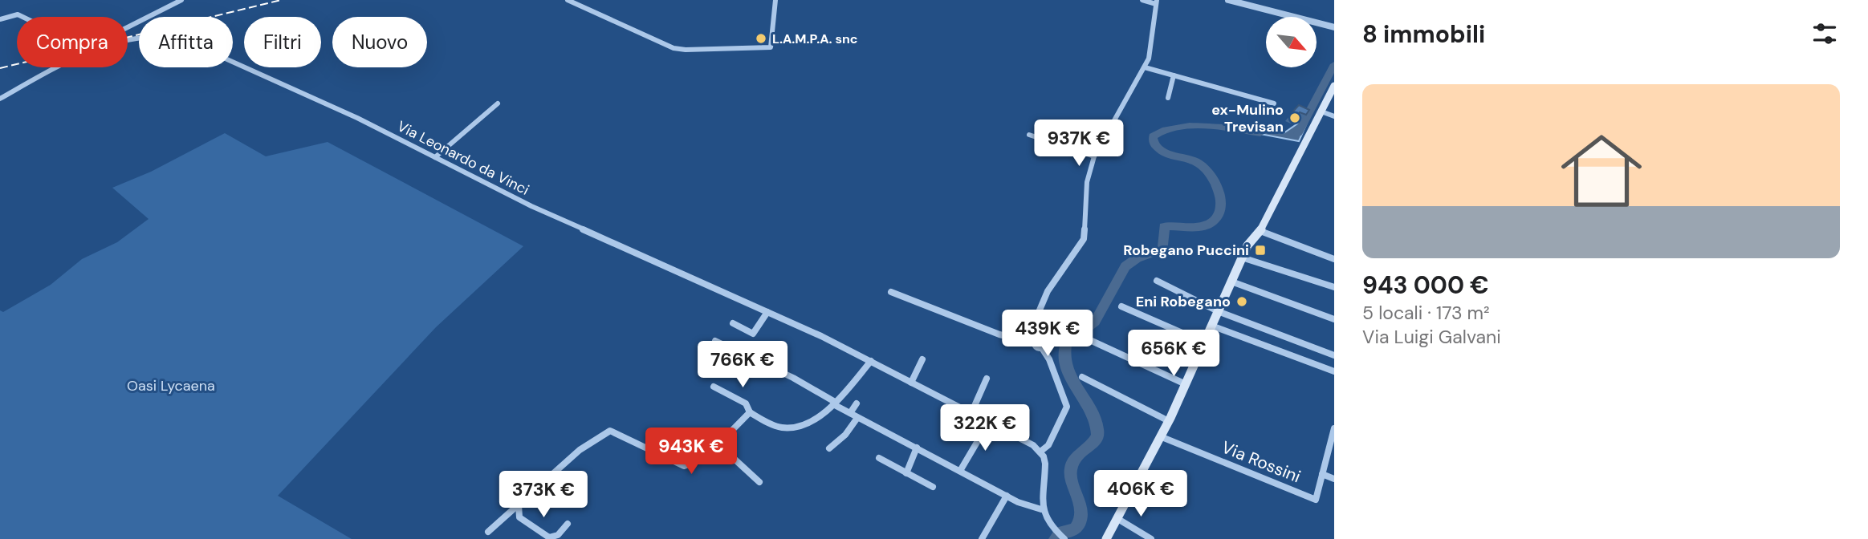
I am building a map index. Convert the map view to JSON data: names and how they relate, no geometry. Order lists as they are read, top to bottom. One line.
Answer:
{"streets":{"street":["Via Leonardo da Vinci","Via Rossini"]},"parks":["Oasi Lycaena"],"places":{"other":["L.A.M.P.A. snc","ex-Mulino Trevisan","Eni Robegano"],"transit":["Robegano Puccini"]},"north":"bottom right","page":{"heading":"8 immobili","chip":["Compra","Affitta","Filtri","Nuovo"],"list":[{"name":"943 000 €","note":"5 locali · 173 m² · Via Luigi Galvani"}],"price":["937K €","439K €","656K €","766K €","322K €","943K €","406K €","373K €"]}}
